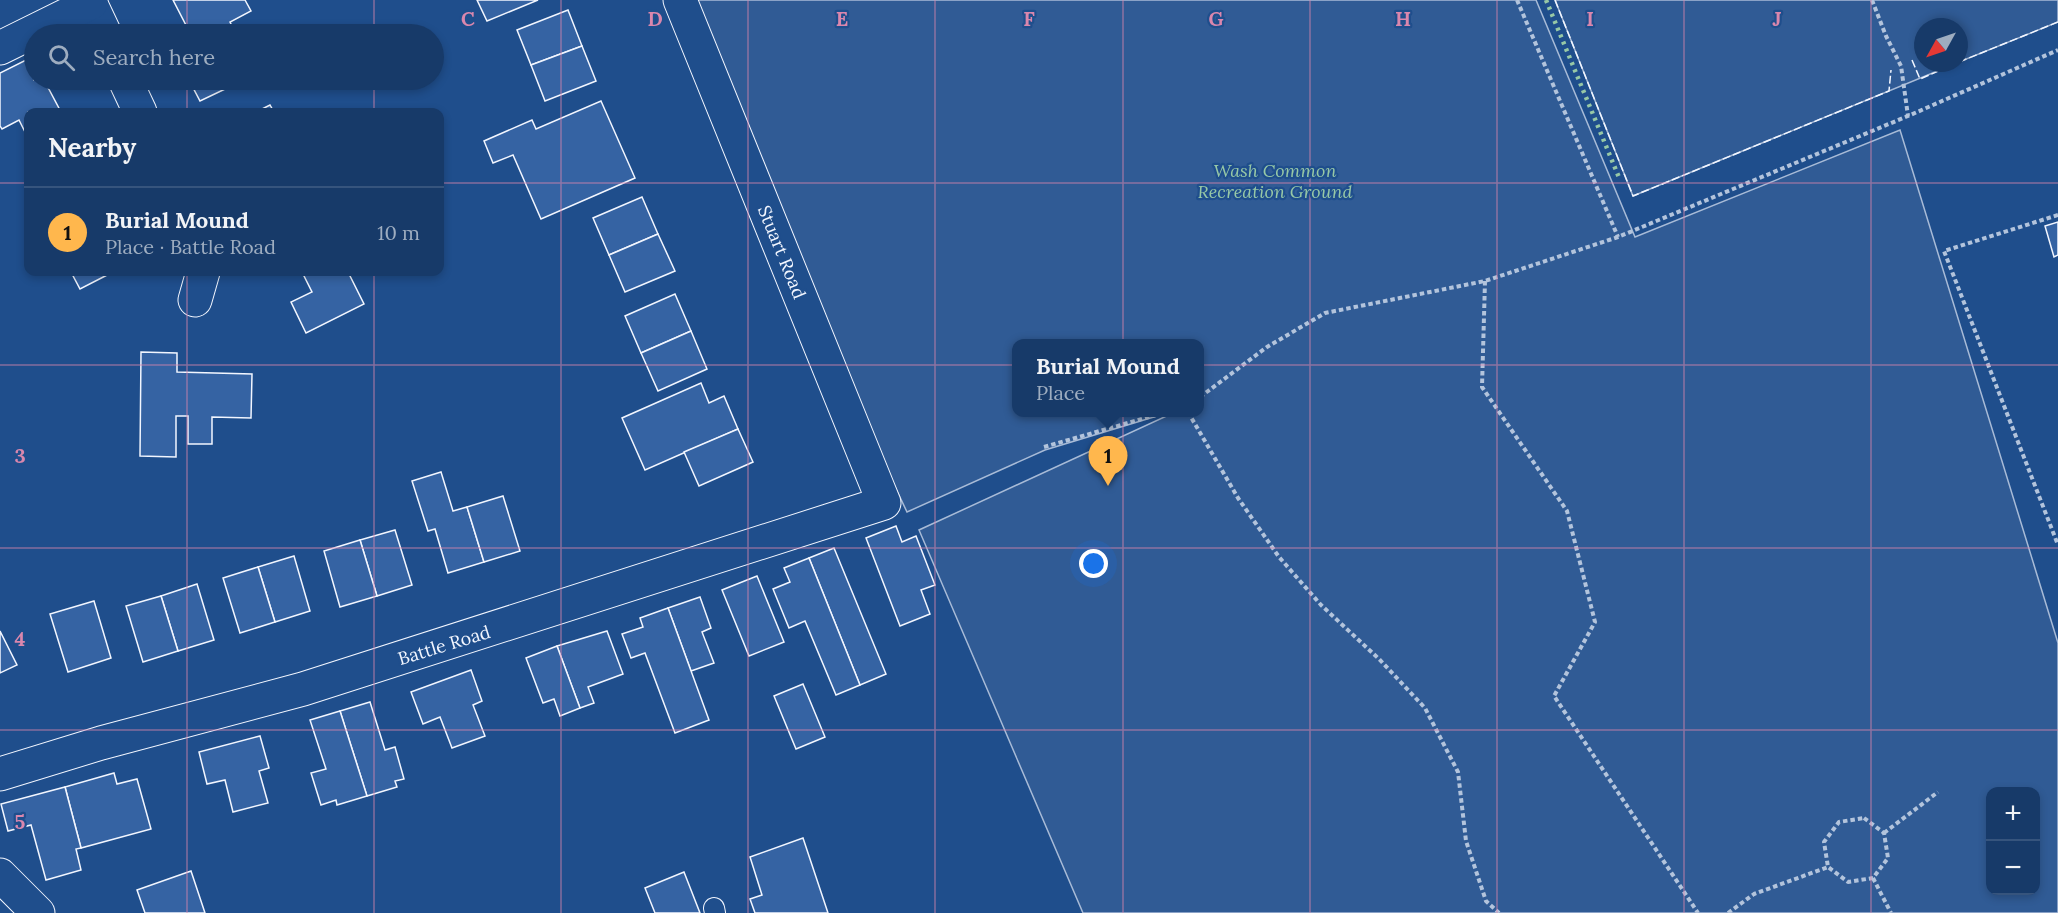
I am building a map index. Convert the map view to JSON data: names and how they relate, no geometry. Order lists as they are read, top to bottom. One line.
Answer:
{"streets":{"street":["Stuart Road","Battle Road"]},"crossings":[["Stuart Road","Battle Road"]],"parks":["Wash Common Recreation Ground"],"north":"bottom left","page":{"search":"Search here","heading":"Nearby","list":[{"mark":"1","name":"Burial Mound","note":"Place · Battle Road","value":"10 m"}],"popup":["Burial Mound","Place"],"pins":"1","map_buttons":["+","−"]},"grid":{"columns":["C","D","E","F","G","H","I","J"],"rows":["3","4","5"]}}
